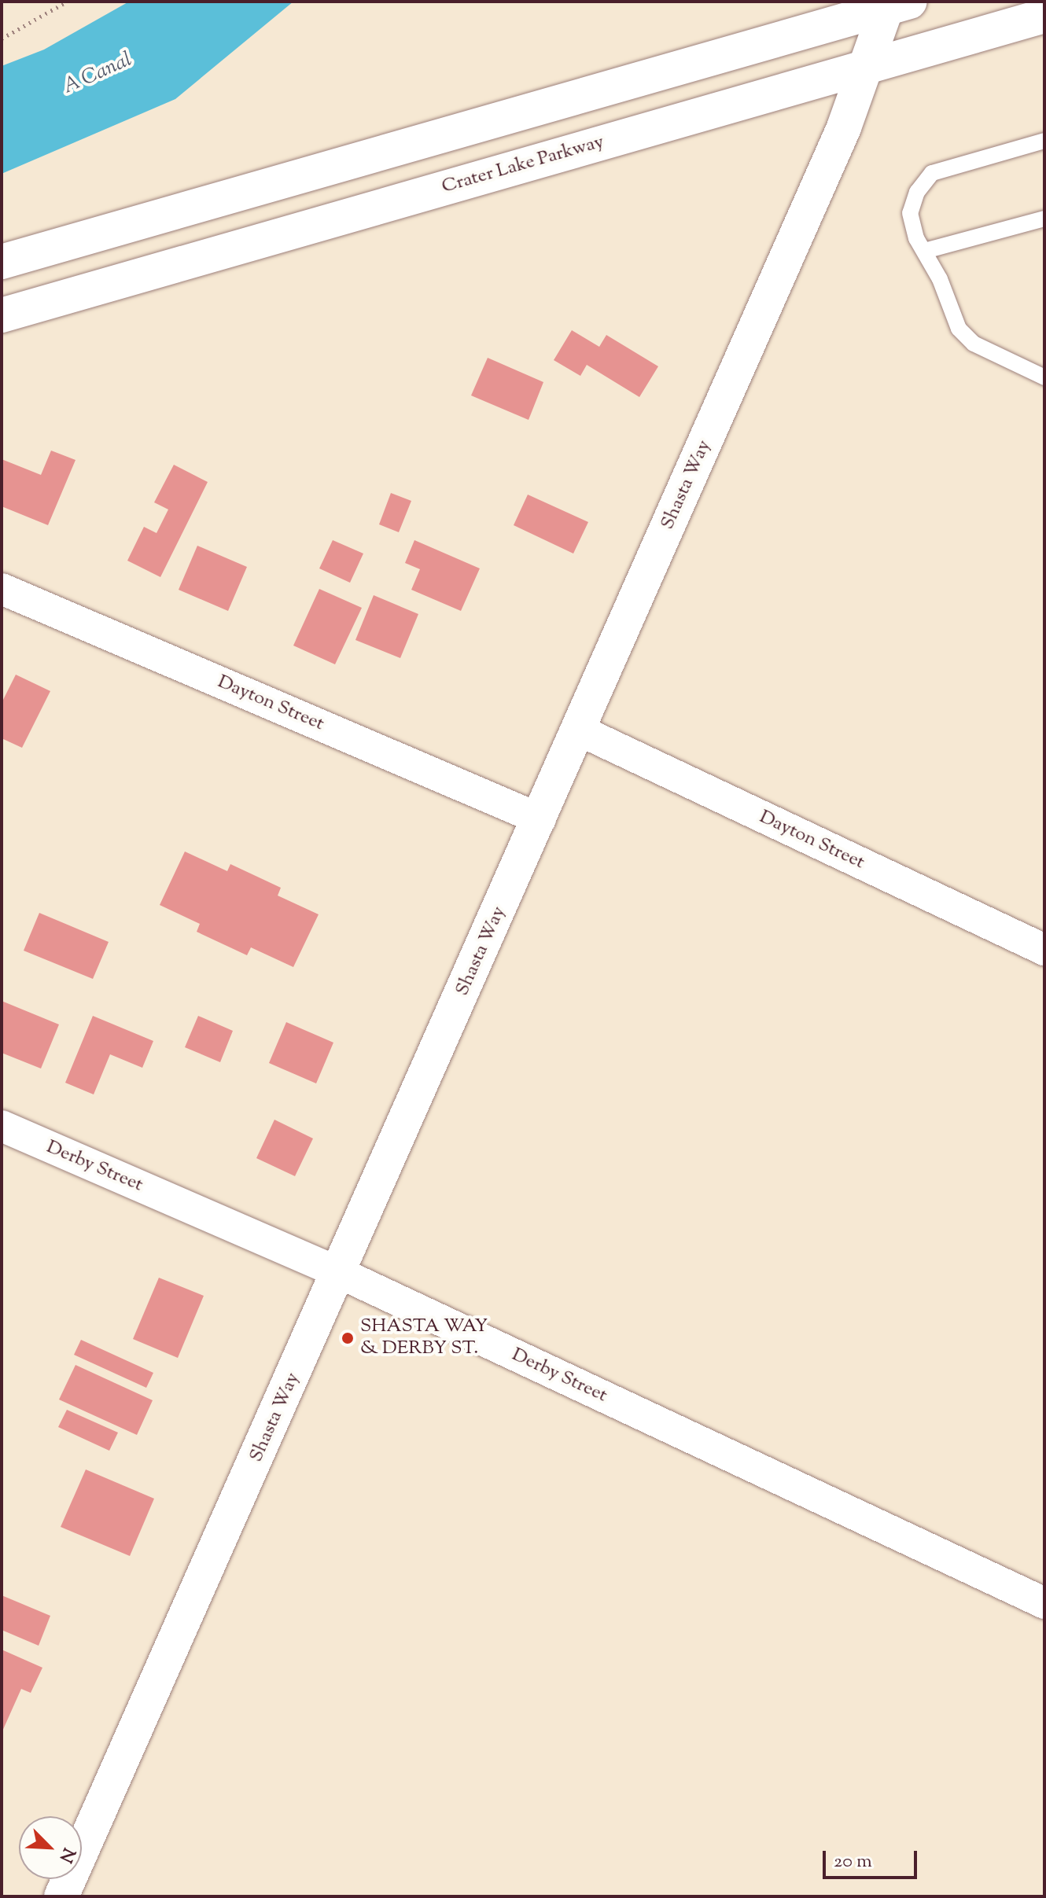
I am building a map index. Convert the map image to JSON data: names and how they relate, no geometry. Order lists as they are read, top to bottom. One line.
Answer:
{"streets":{"main road":["Crater Lake Parkway","Shasta Way"],"street":["Dayton Street","Derby Street"]},"crossings":[["Crater Lake Parkway","Shasta Way"],["Shasta Way","Dayton Street"],["Shasta Way","Derby Street"]],"water":["A Canal"],"places":["SHASTA WAY & DERBY ST."],"scale_bar":"20 m","north":"bottom right"}
